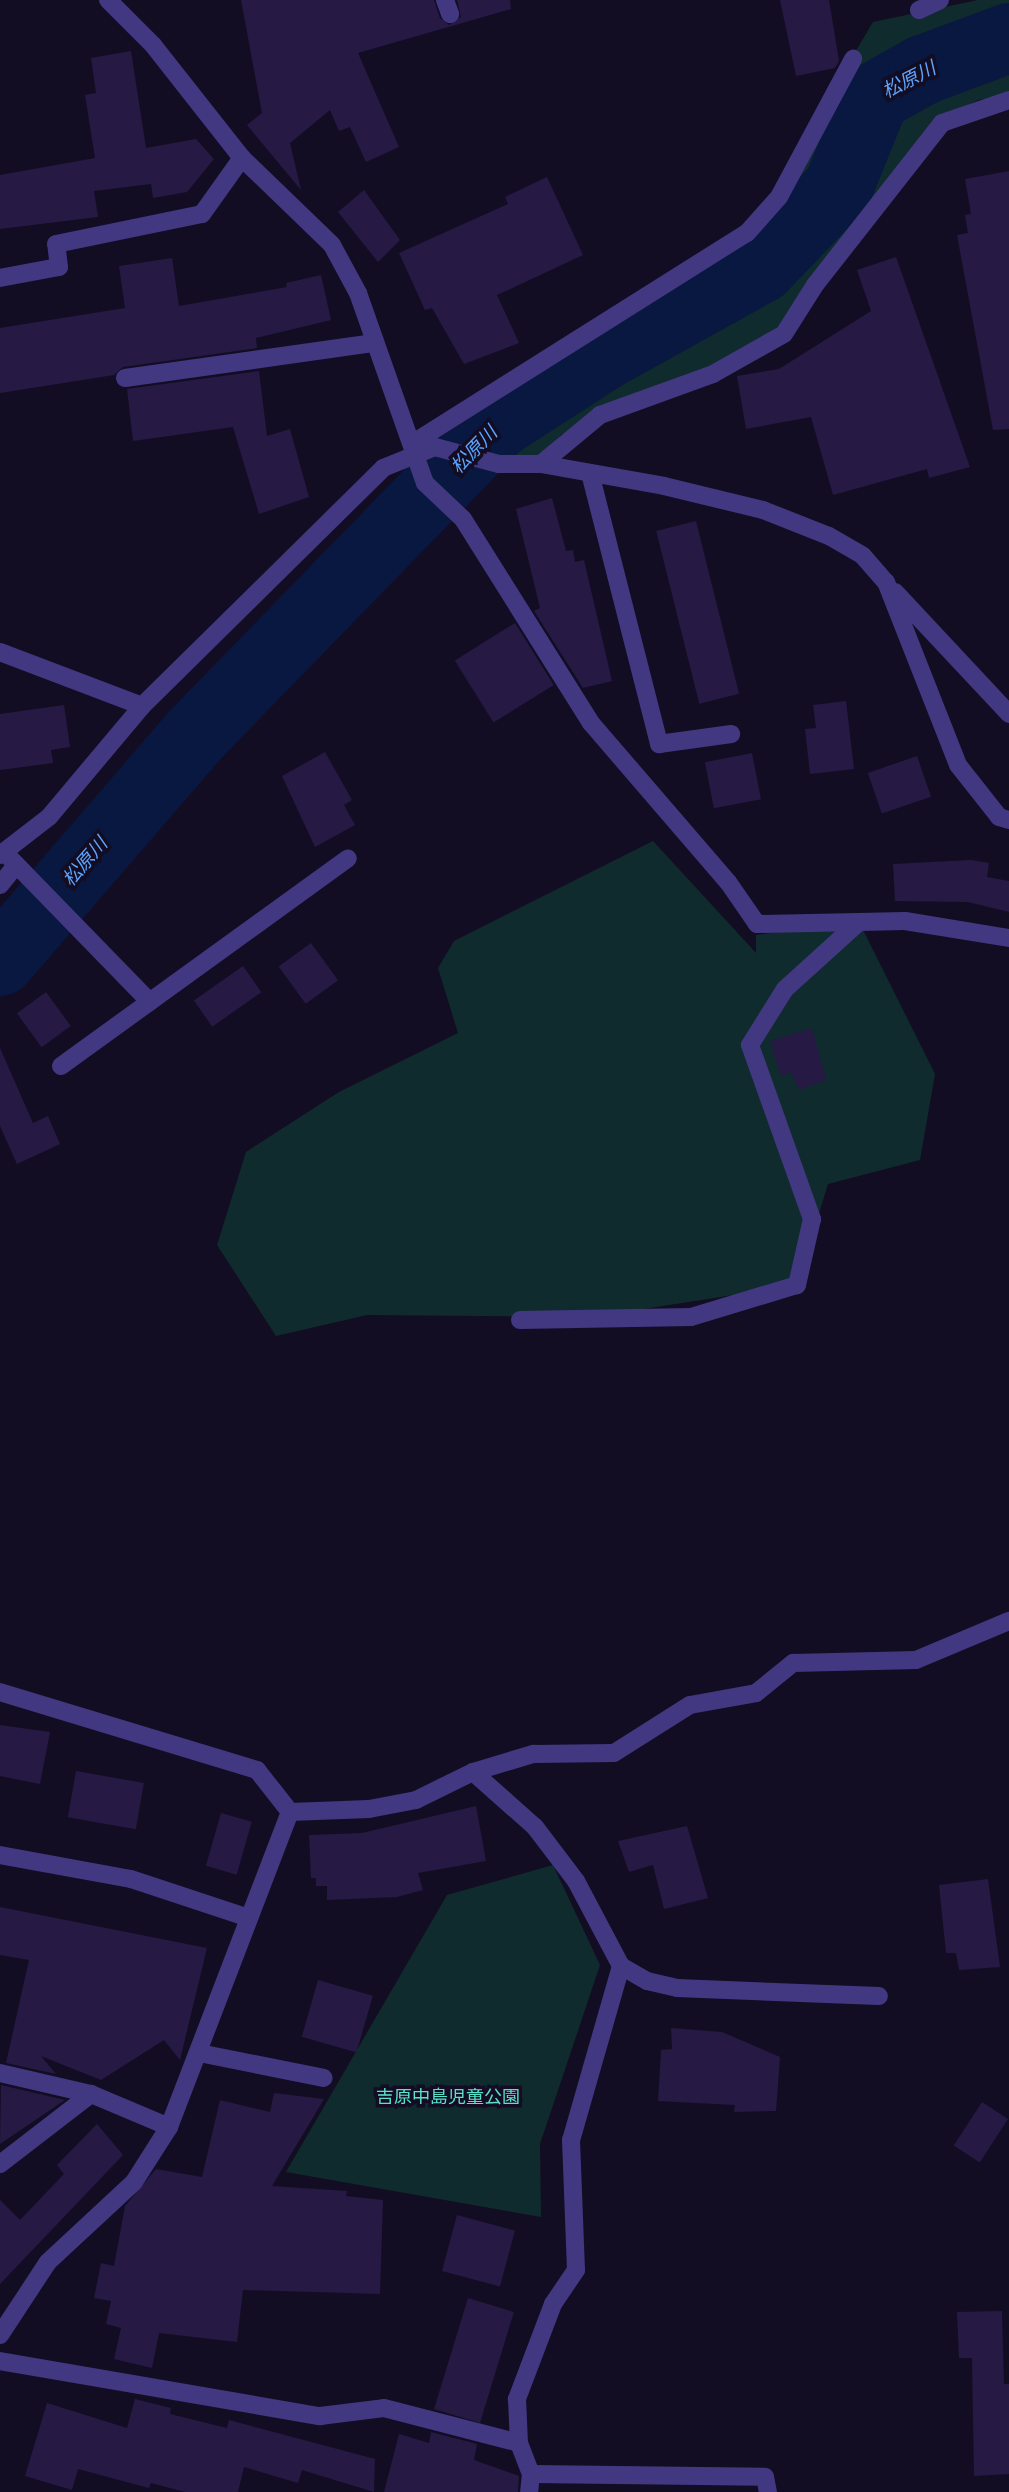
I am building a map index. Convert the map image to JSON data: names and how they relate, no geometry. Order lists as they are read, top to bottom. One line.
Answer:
{"water":["松原川"],"parks":["吉原中島児童公園"]}
